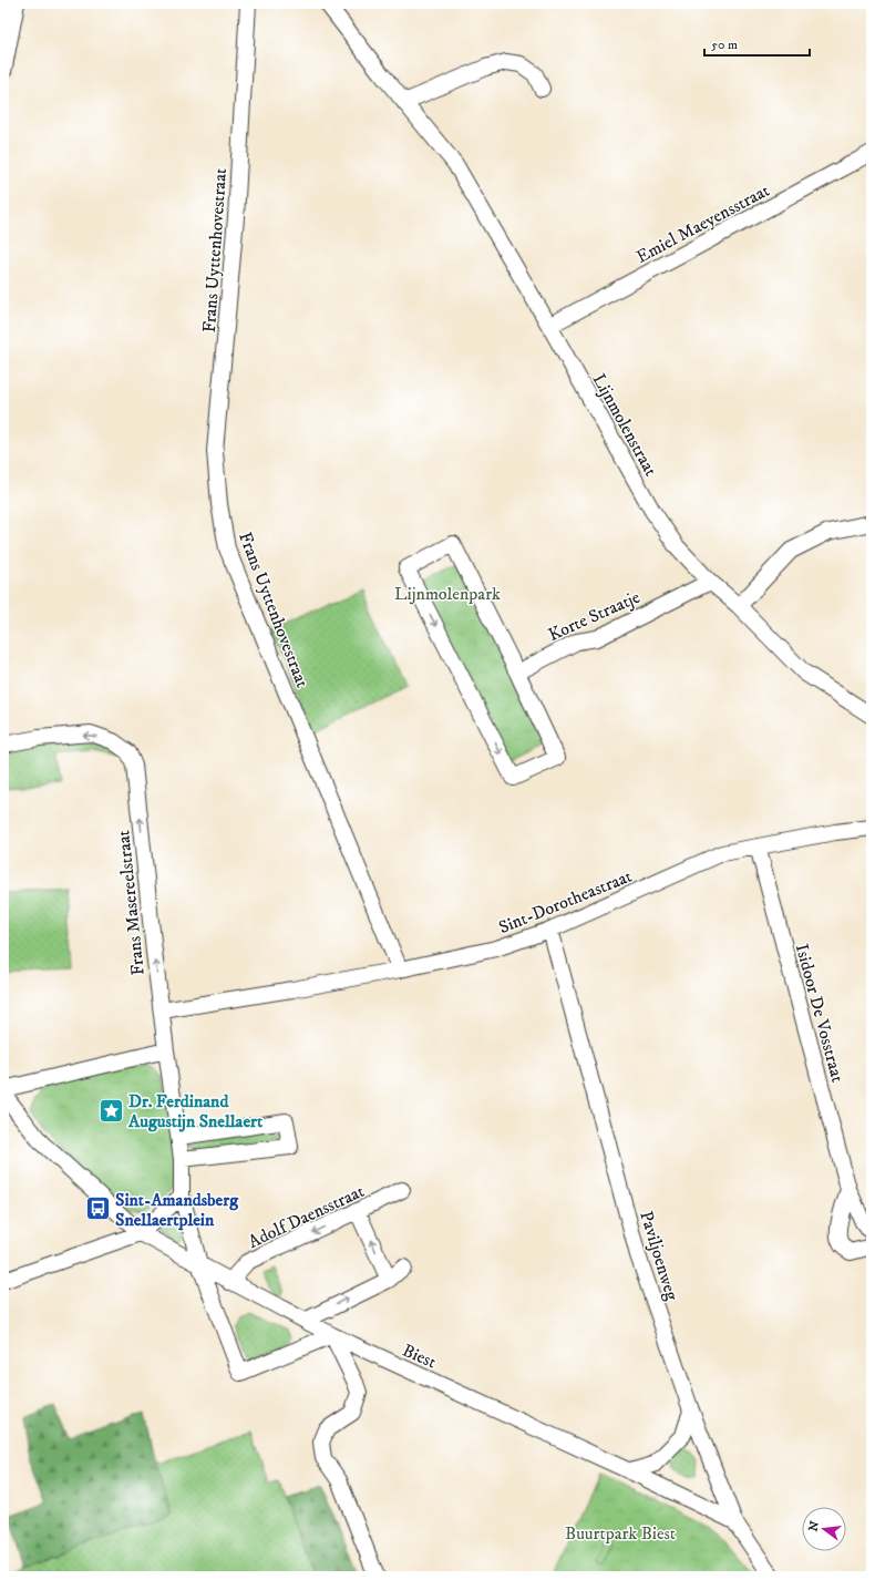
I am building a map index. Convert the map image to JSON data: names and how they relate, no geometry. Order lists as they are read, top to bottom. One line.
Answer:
{"streets":{"street":["Emiel Maeyensstraat","Frans Uyttenhovestraat","Lijnmolenstraat","Korte Straatje","Sint-Dorotheastraat","Frans Masereelstraat","Isidoor De Vosstraat","Adolf Daensstraat","Paviljoenweg","Biest"]},"crossings":[["Emiel Maeyensstraat","Lijnmolenstraat"],["Frans Uyttenhovestraat","Sint-Dorotheastraat"],["Lijnmolenstraat","Korte Straatje"],["Sint-Dorotheastraat","Frans Masereelstraat"],["Sint-Dorotheastraat","Isidoor De Vosstraat"],["Sint-Dorotheastraat","Paviljoenweg"],["Frans Masereelstraat","Biest"],["Adolf Daensstraat","Biest"],["Paviljoenweg","Biest"]],"parks":["Lijnmolenpark","Buurtpark Biest"],"places":{"place":["Dr. Ferdinand Augustijn Snellaert"],"bus stop":["Sint-Amandsberg Snellaertplein"]},"scale_bar":"50 m","north":"left"}
